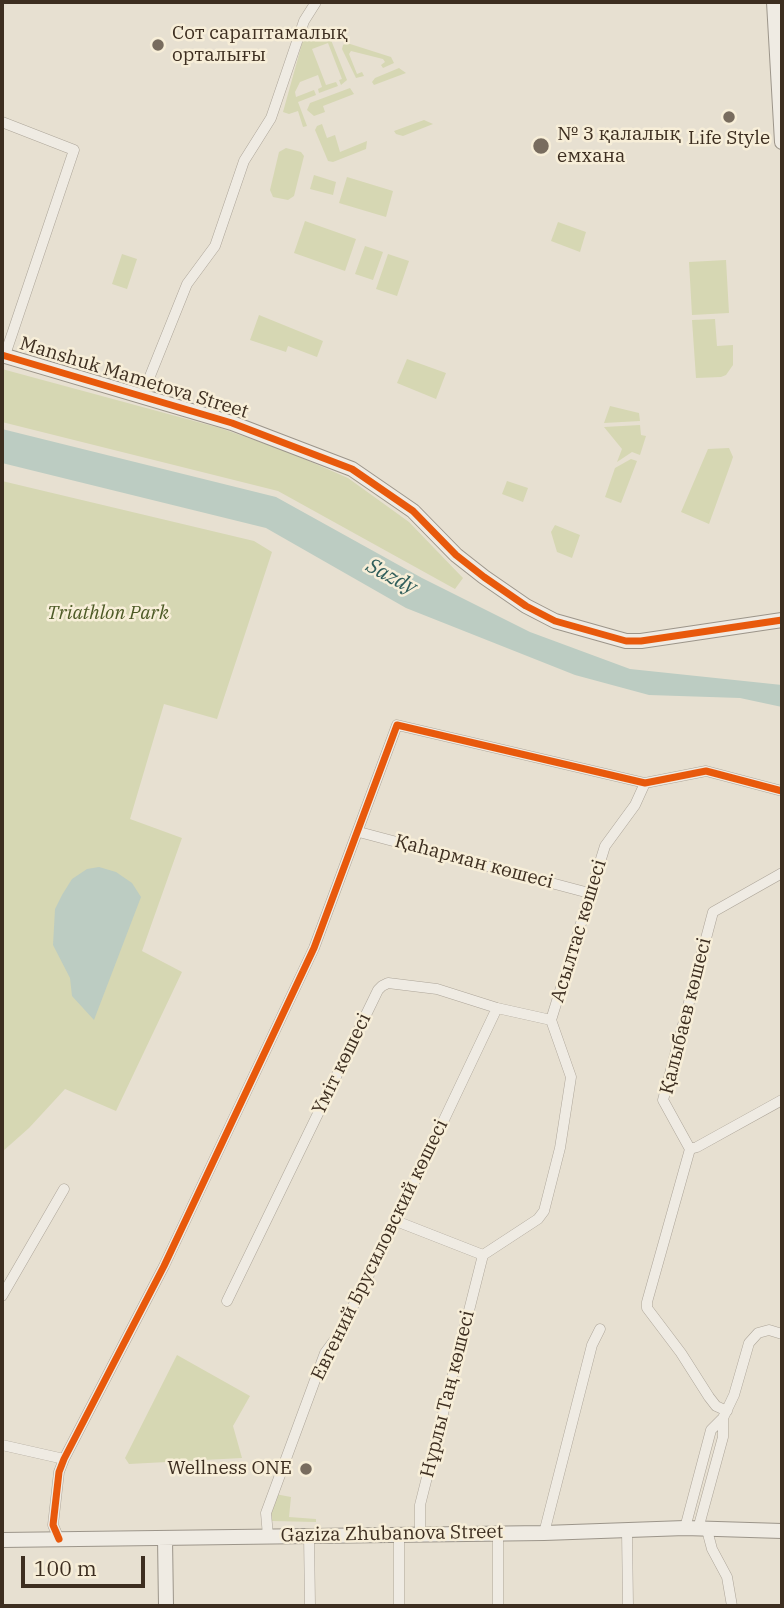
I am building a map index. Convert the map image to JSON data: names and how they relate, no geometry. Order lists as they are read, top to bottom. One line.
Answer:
{"streets":{"street":["Manshuk Mametova Street","Қаһарман көшесі","Асылтас көшесі","Қалыбаев көшесі","Үміт көшесі","Евгений Брусиловский көшесі","Нұрлы Таң көшесі","Gaziza Zhubanova Street"]},"crossings":[["Қаһарман көшесі","Асылтас көшесі"],["Асылтас көшесі","Үміт көшесі"],["Асылтас көшесі","Нұрлы Таң көшесі"],["Үміт көшесі","Евгений Брусиловский көшесі"],["Евгений Брусиловский көшесі","Gaziza Zhubanova Street"],["Нұрлы Таң көшесі","Gaziza Zhubanova Street"]],"water":["Sazdy"],"parks":["Triathlon Park"],"places":["Сот сараптамалық орталығы","Life Style","№ 3 қалалық емхана","Wellness ONE"],"scale_bar":"100 m"}
